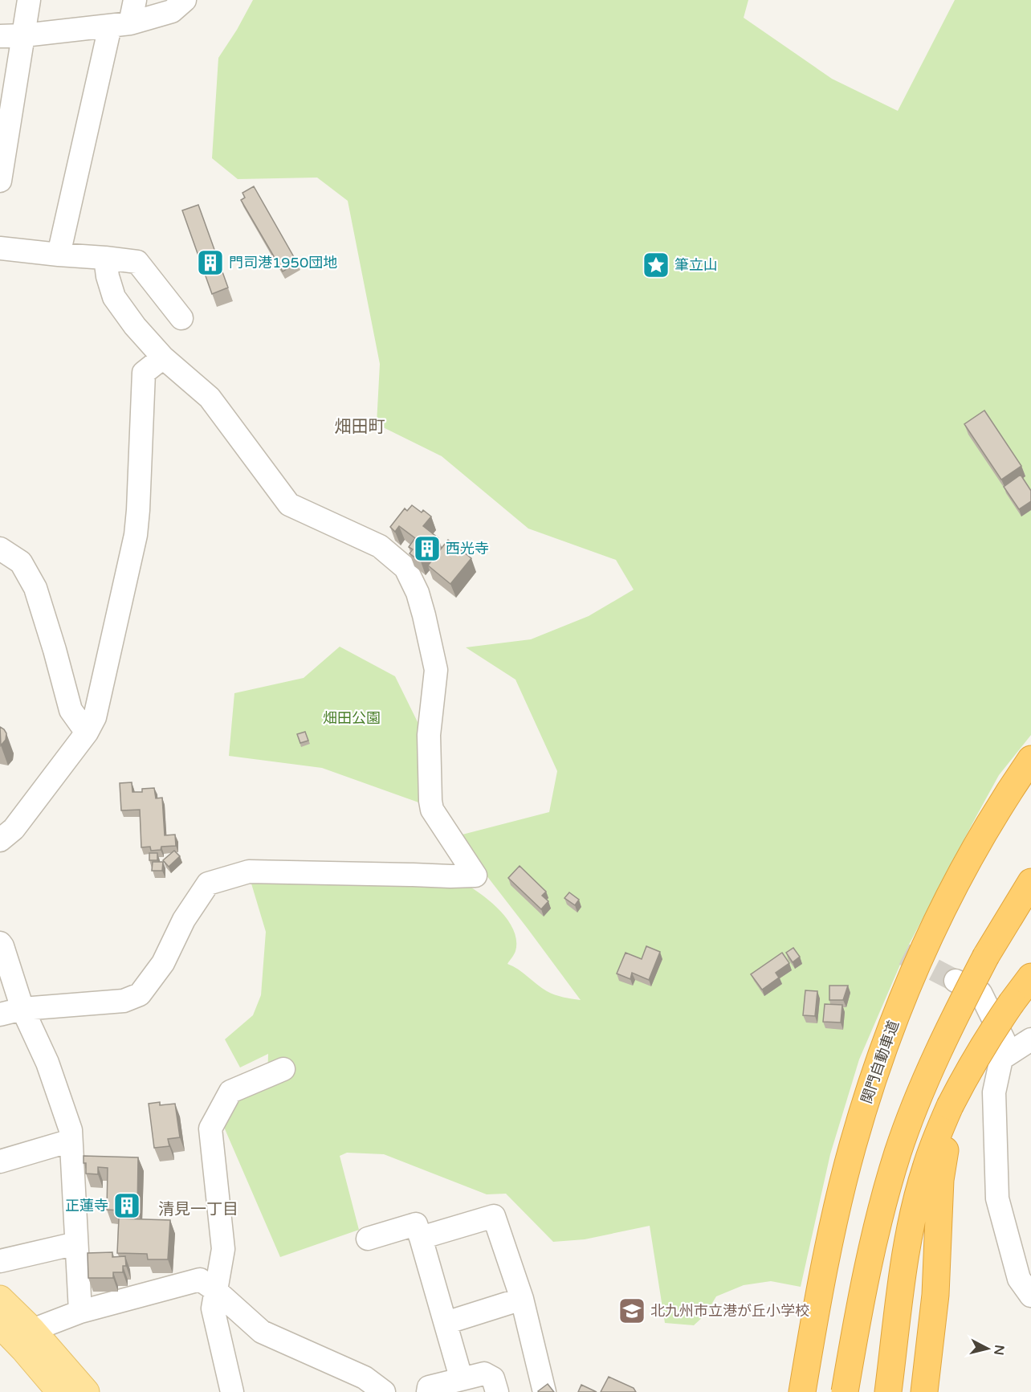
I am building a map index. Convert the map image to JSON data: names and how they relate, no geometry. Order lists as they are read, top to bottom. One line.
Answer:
{"streets":{"highway":["関門自動車道"]},"districts":["畑田町","清見一丁目"],"parks":["畑田公園"],"places":{"building":["門司港1950団地","西光寺","正蓮寺"],"place":["筆立山"],"school or university":["北九州市立港が丘小学校"]},"north":"right"}
